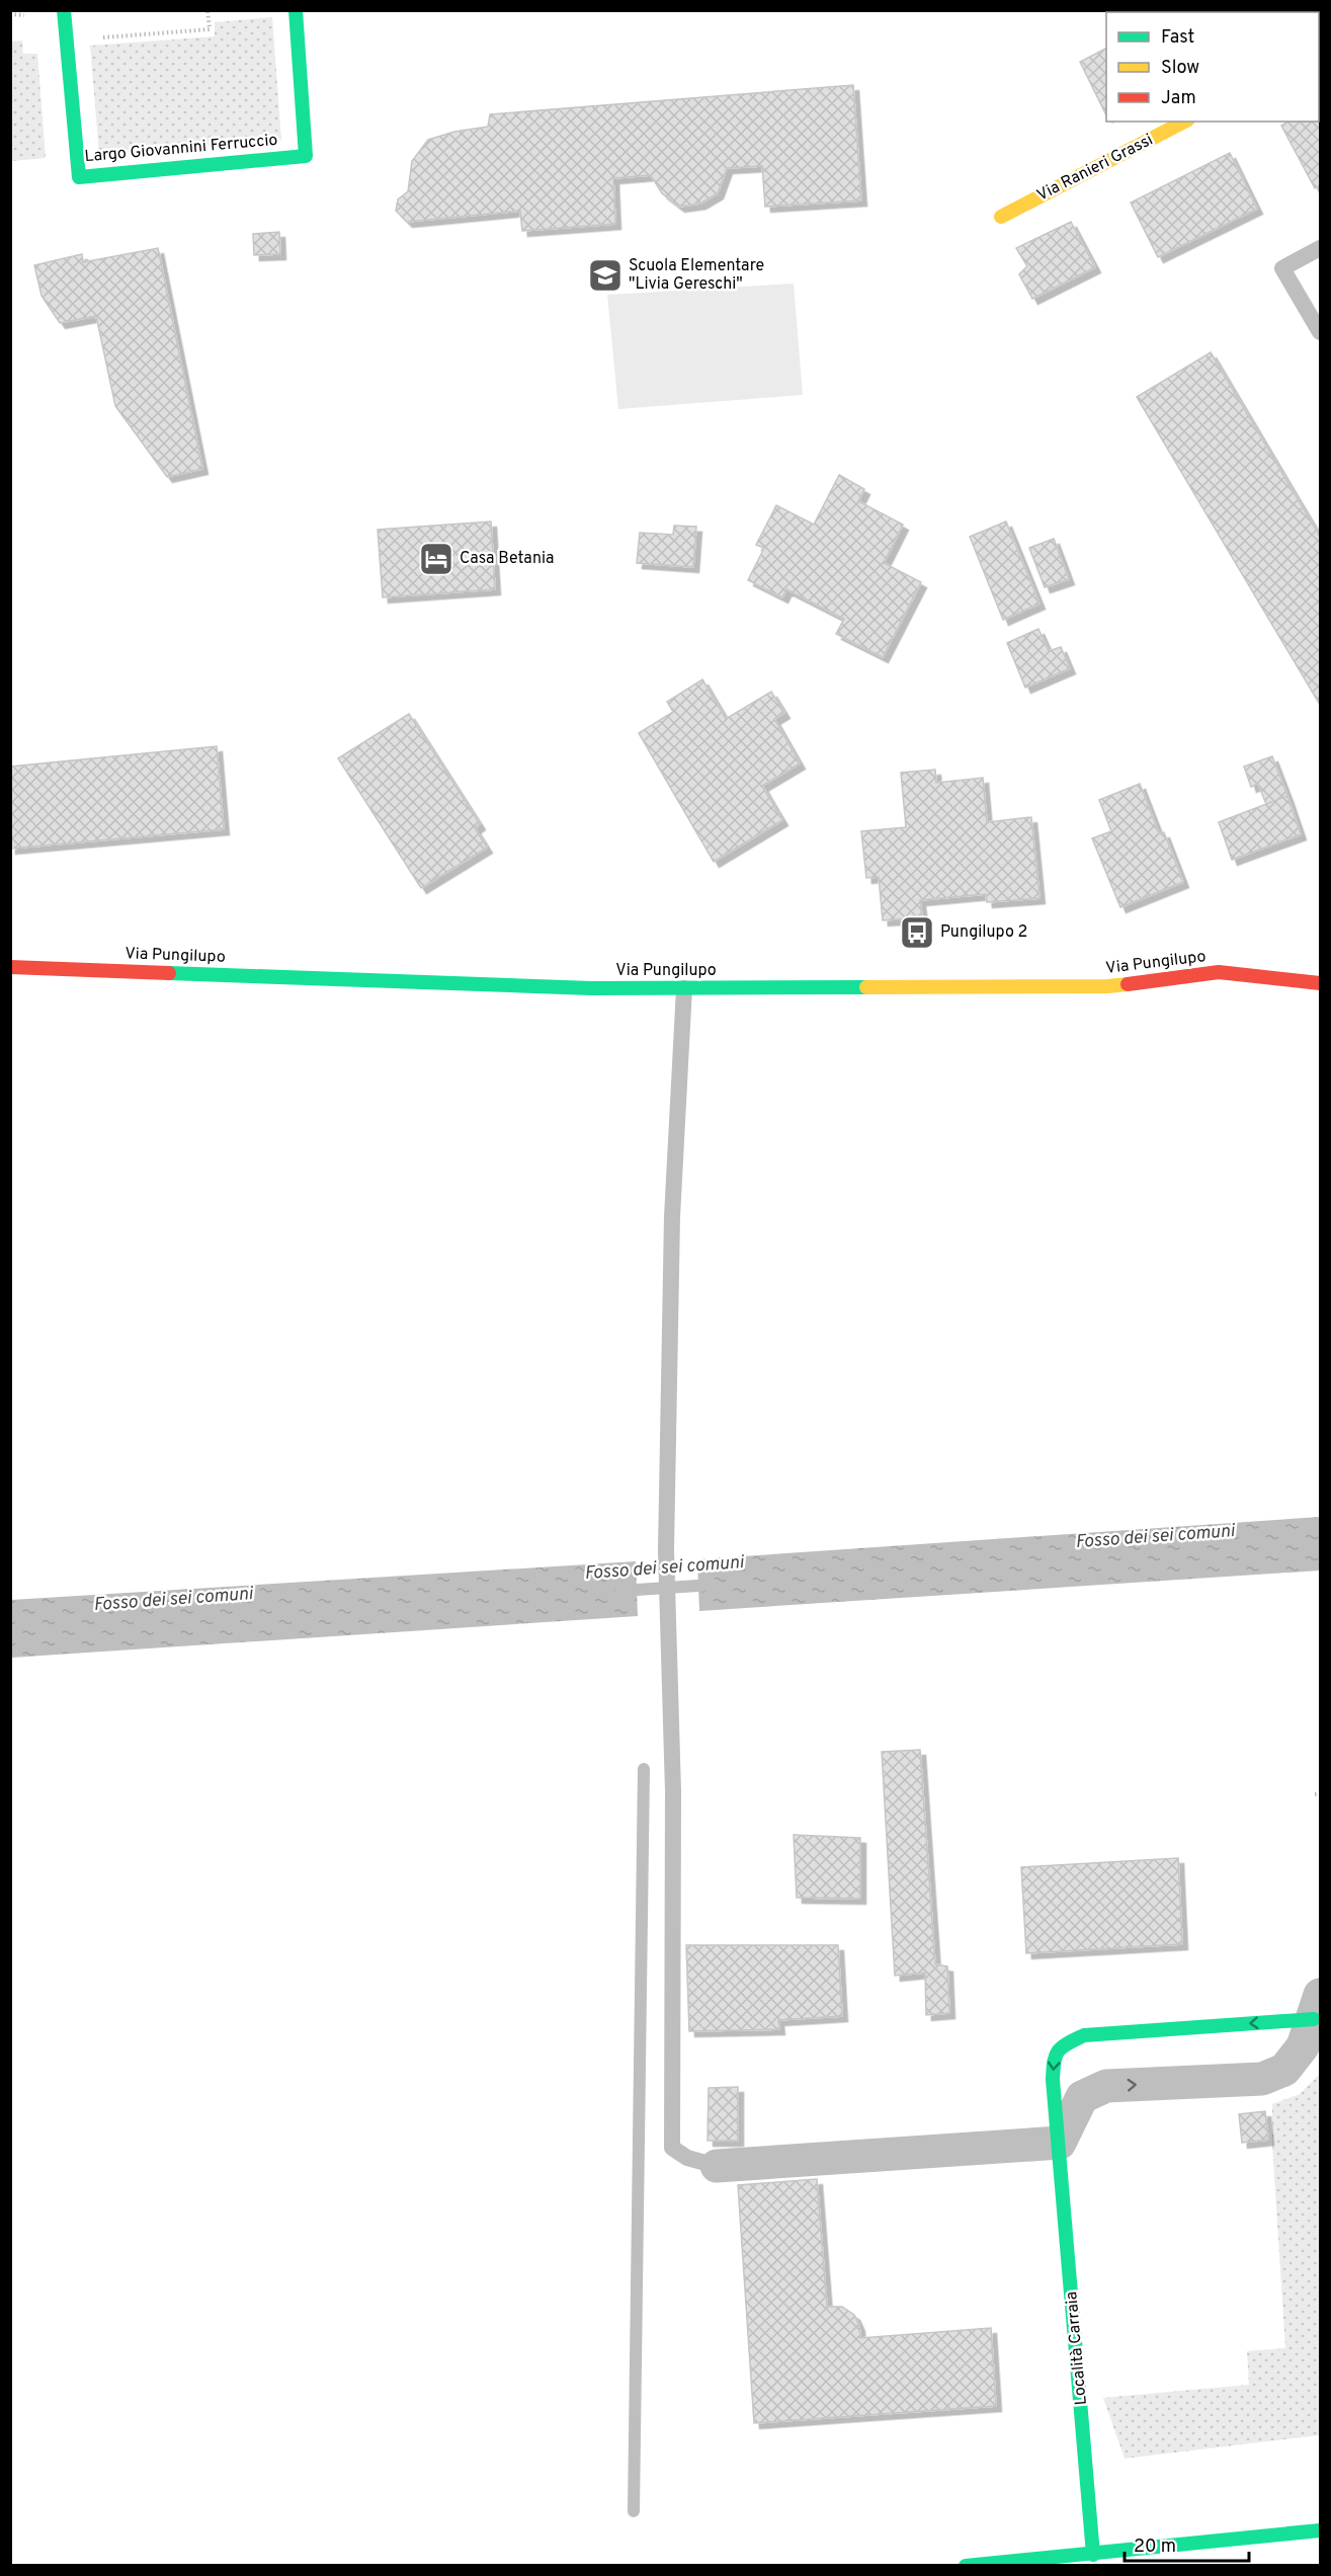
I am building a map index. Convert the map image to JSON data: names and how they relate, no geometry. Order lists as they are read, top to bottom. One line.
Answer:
{"streets":{"street":["Largo Giovannini Ferruccio","Via Ranieri Grassi","Via Pungilupo","Località Carraia"]},"water":["Fosso dei sei comuni"],"places":{"school or university":["Scuola Elementare \"Livia Gereschi\""],"hotel":["Casa Betania"],"bus stop":["Pungilupo 2"]},"legend":["Fast","Slow","Jam"],"scale_bar":"20 m"}
